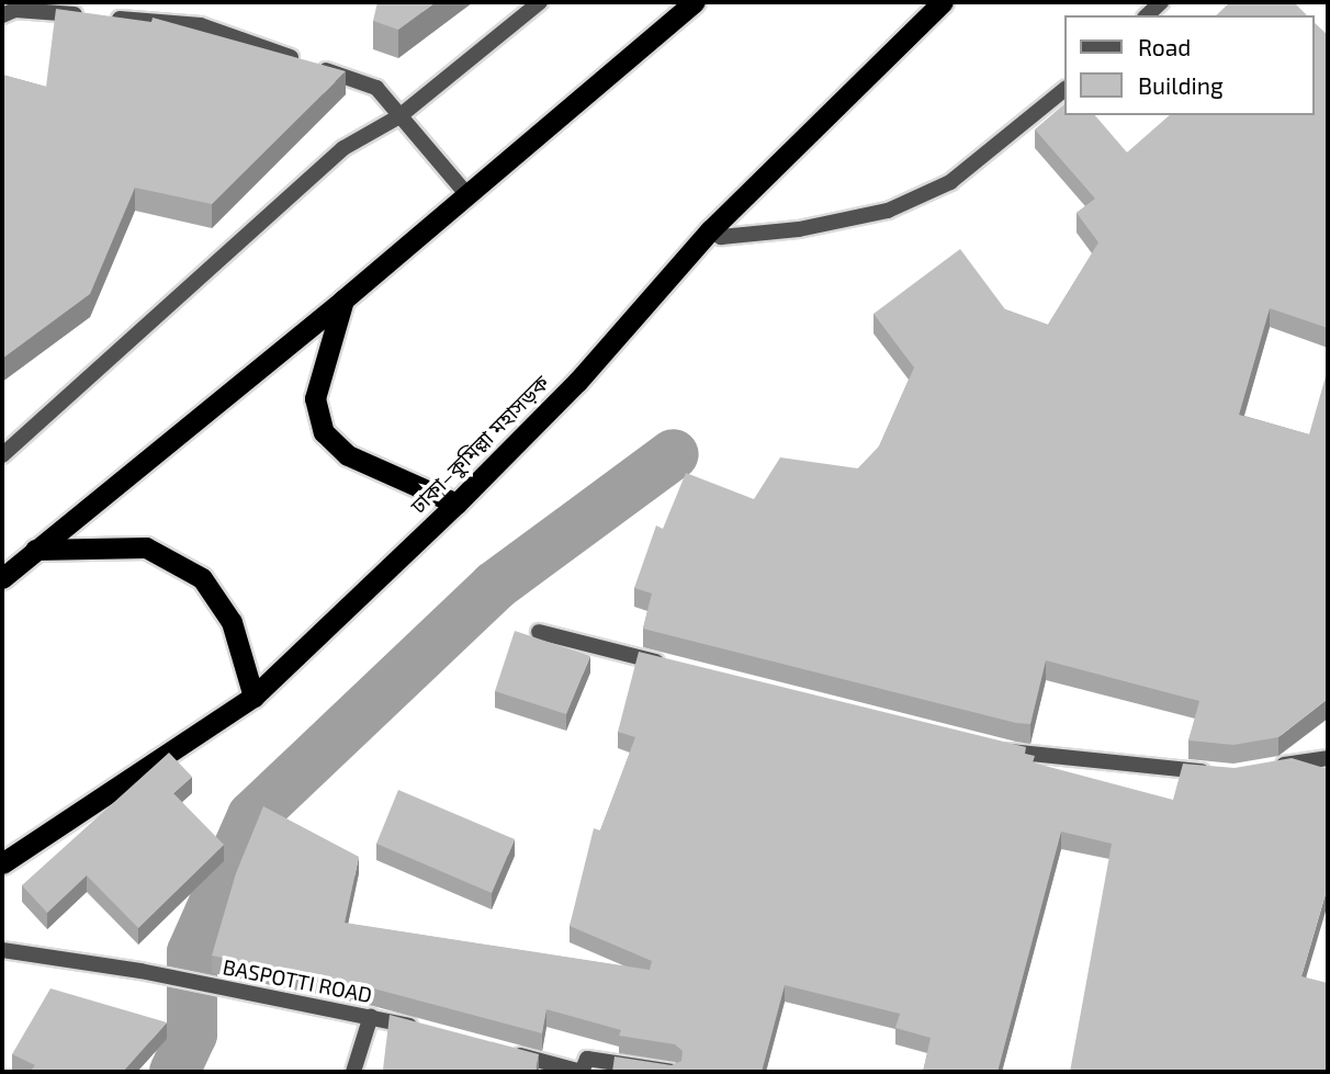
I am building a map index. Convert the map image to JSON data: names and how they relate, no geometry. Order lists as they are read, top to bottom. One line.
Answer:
{"streets":{"highway":["ঢাকা–কুমিল্লা মহাসড়ক"],"street":["BASPOTTI ROAD"]},"legend":["Road","Building"]}
